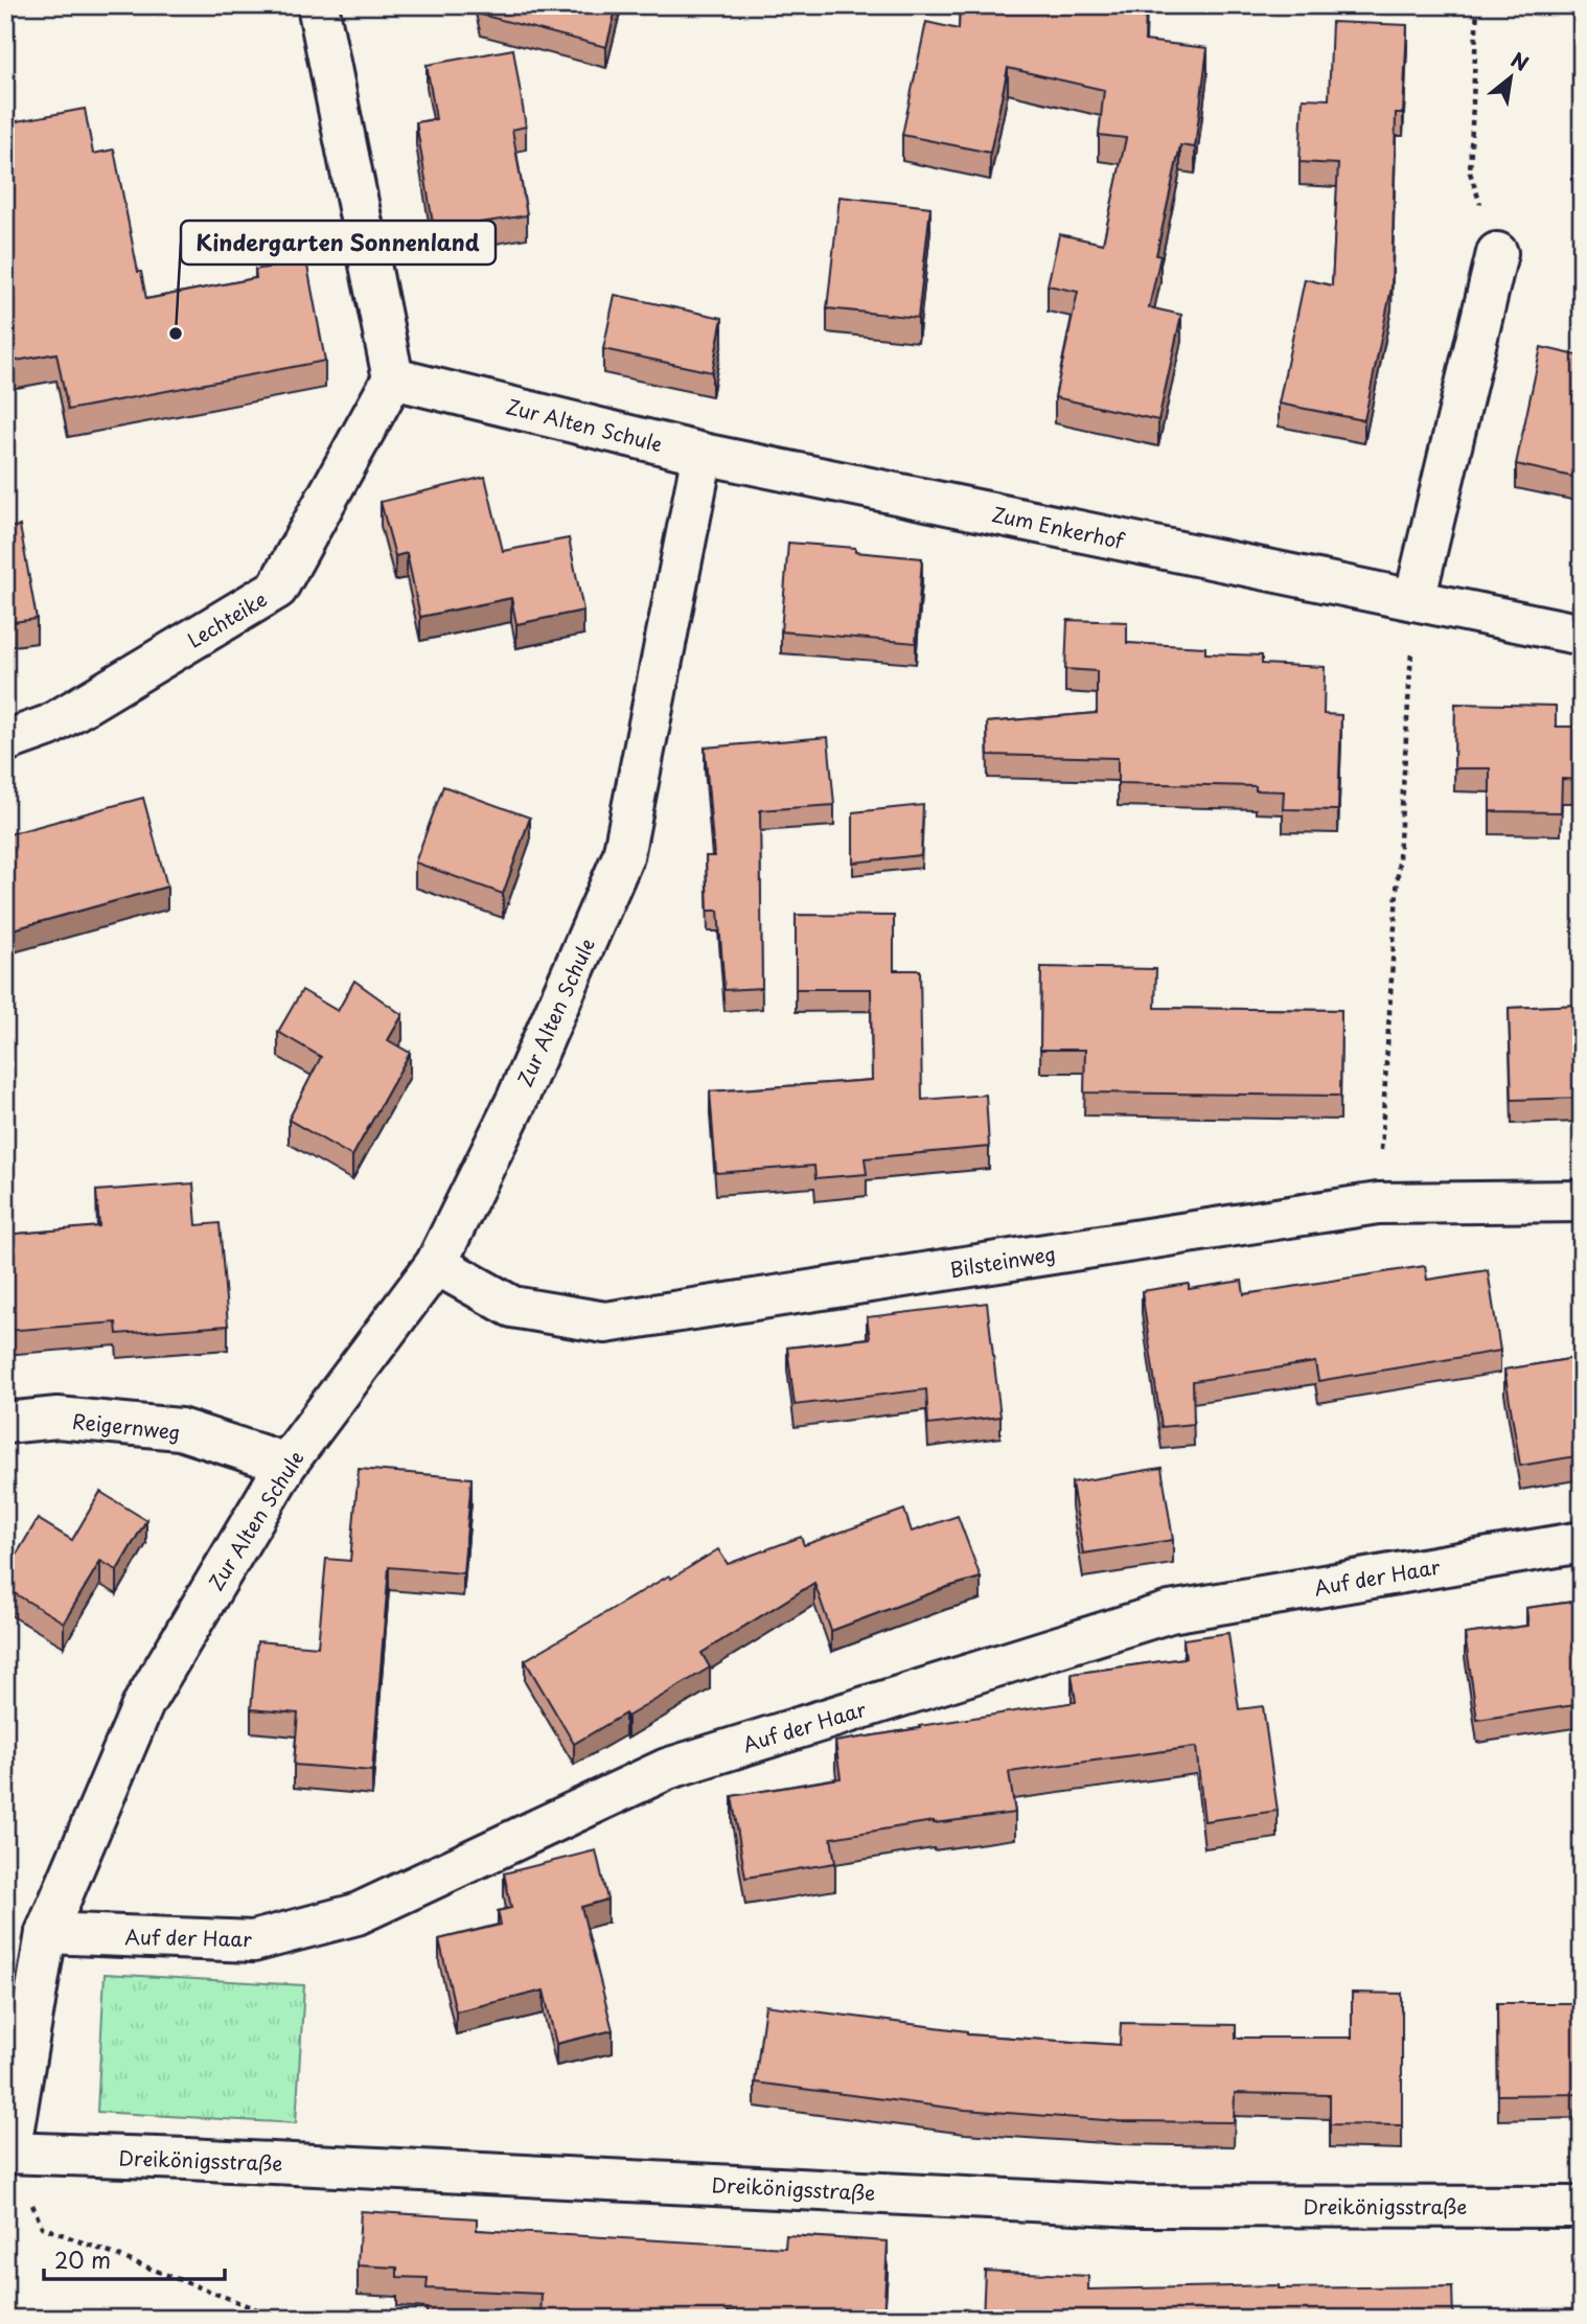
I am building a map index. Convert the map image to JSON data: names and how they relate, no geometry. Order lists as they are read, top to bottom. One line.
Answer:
{"streets":{"street":["Zur Alten Schule","Zum Enkerhof","Lechteike","Bilsteinweg","Reigernweg","Auf der Haar","Dreikönigsstraße"]},"crossings":[["Zur Alten Schule","Zum Enkerhof"],["Zur Alten Schule","Lechteike"],["Zur Alten Schule","Bilsteinweg"],["Zur Alten Schule","Reigernweg"],["Zur Alten Schule","Auf der Haar"],["Zur Alten Schule","Dreikönigsstraße"]],"places":["Kindergarten Sonnenland"],"scale_bar":"20 m","north":"top right"}
